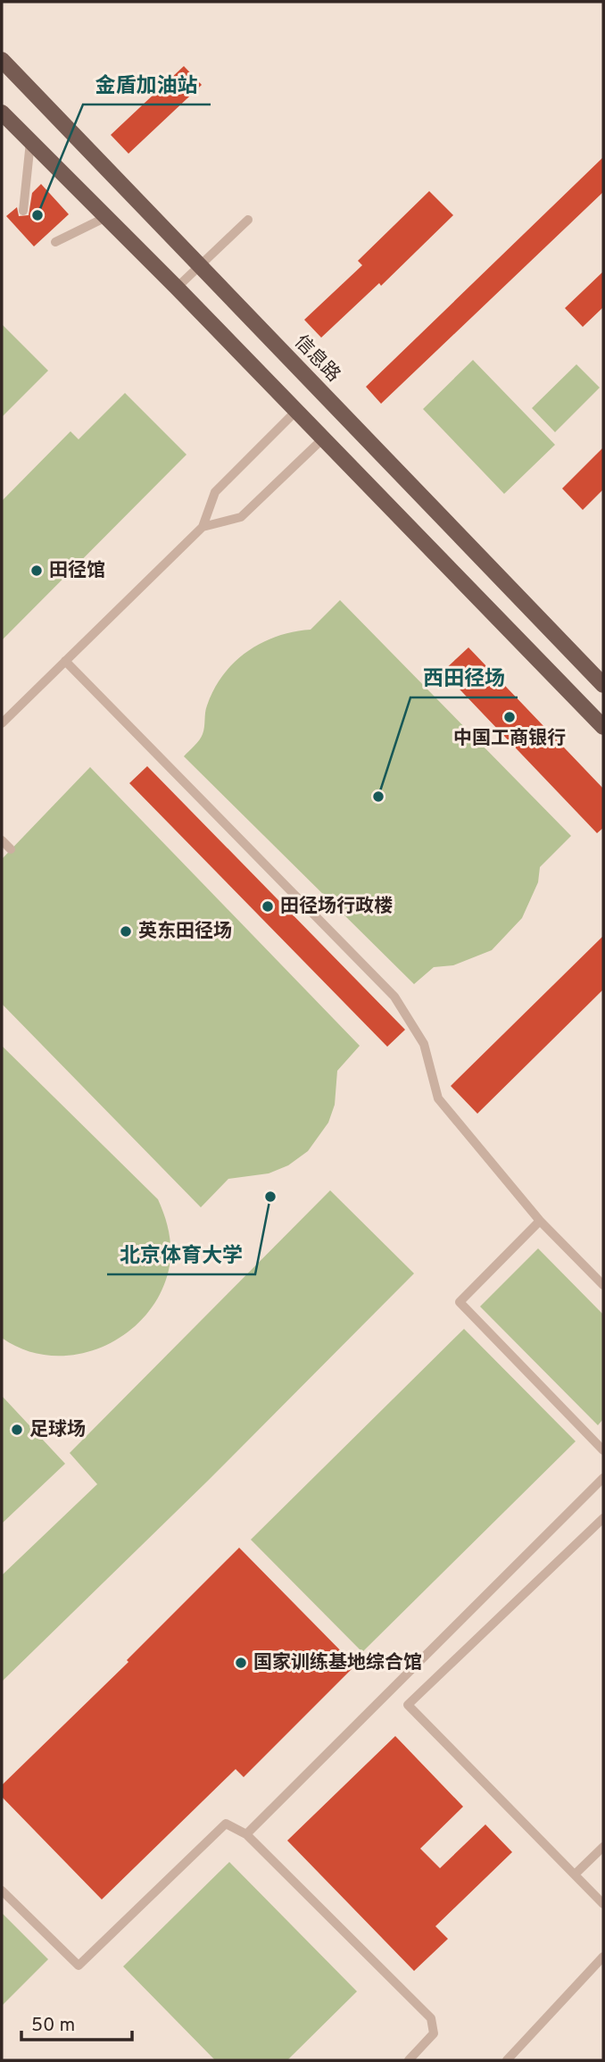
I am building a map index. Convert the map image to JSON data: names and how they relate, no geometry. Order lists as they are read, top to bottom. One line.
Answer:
{"streets":{"main road":["信息路"]},"places":["金盾加油站","田径馆","中国工商银行","西田径场","田径场行政楼","英东田径场","北京体育大学","足球场","国家训练基地综合馆"],"scale_bar":"50 m"}
